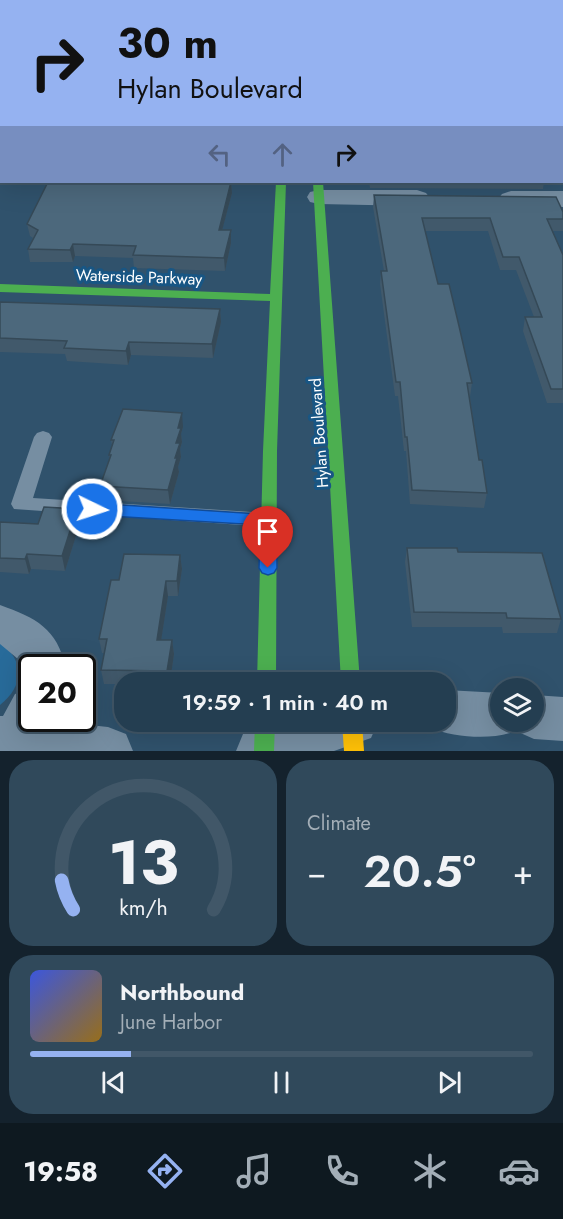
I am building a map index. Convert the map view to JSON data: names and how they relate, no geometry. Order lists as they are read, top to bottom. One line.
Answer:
{"streets":{"main road":["Waterside Parkway","Hylan Boulevard"]},"page":{"turn":["30 m","Hylan Boulevard"],"limit":"20","trip":"19:59 · 1 min · 40 m","tile":"Climate","heat":["−","20.5°","+"],"song":["Northbound","June Harbor"],"tabs":"19:58","gauge":["13","km/h"]}}
